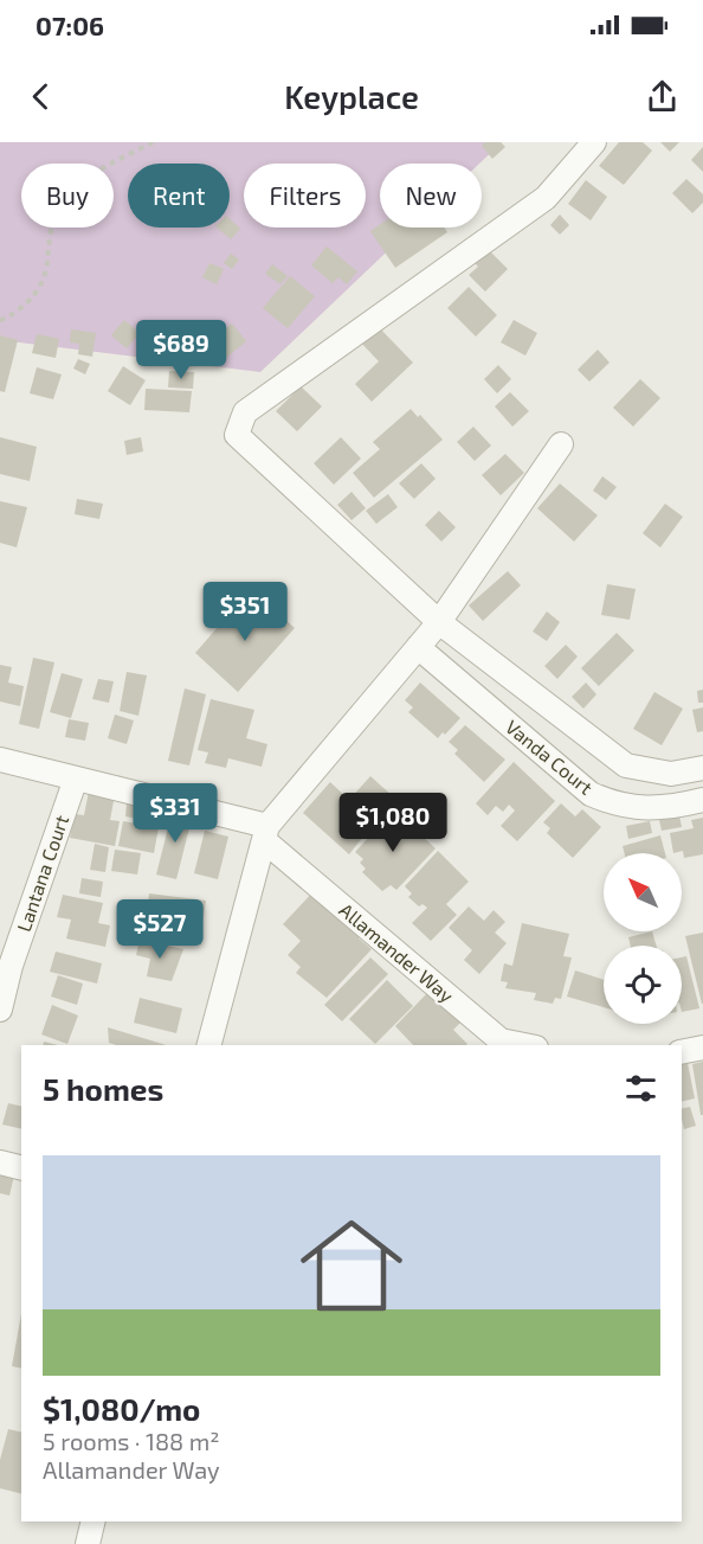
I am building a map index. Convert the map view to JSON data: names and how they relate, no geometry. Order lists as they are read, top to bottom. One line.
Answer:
{"streets":{"street":["Vanda Court","Lantana Court","Allamander Way"]},"north":"top left","page":{"status":"07:06","header":"Keyplace","chip":["Buy","Rent","Filters","New"],"price":["$689","$351","$331","$1,080","$527"],"heading":"5 homes","list":[{"name":"$1,080/mo","note":"5 rooms · 188 m² · Allamander Way"}]}}
